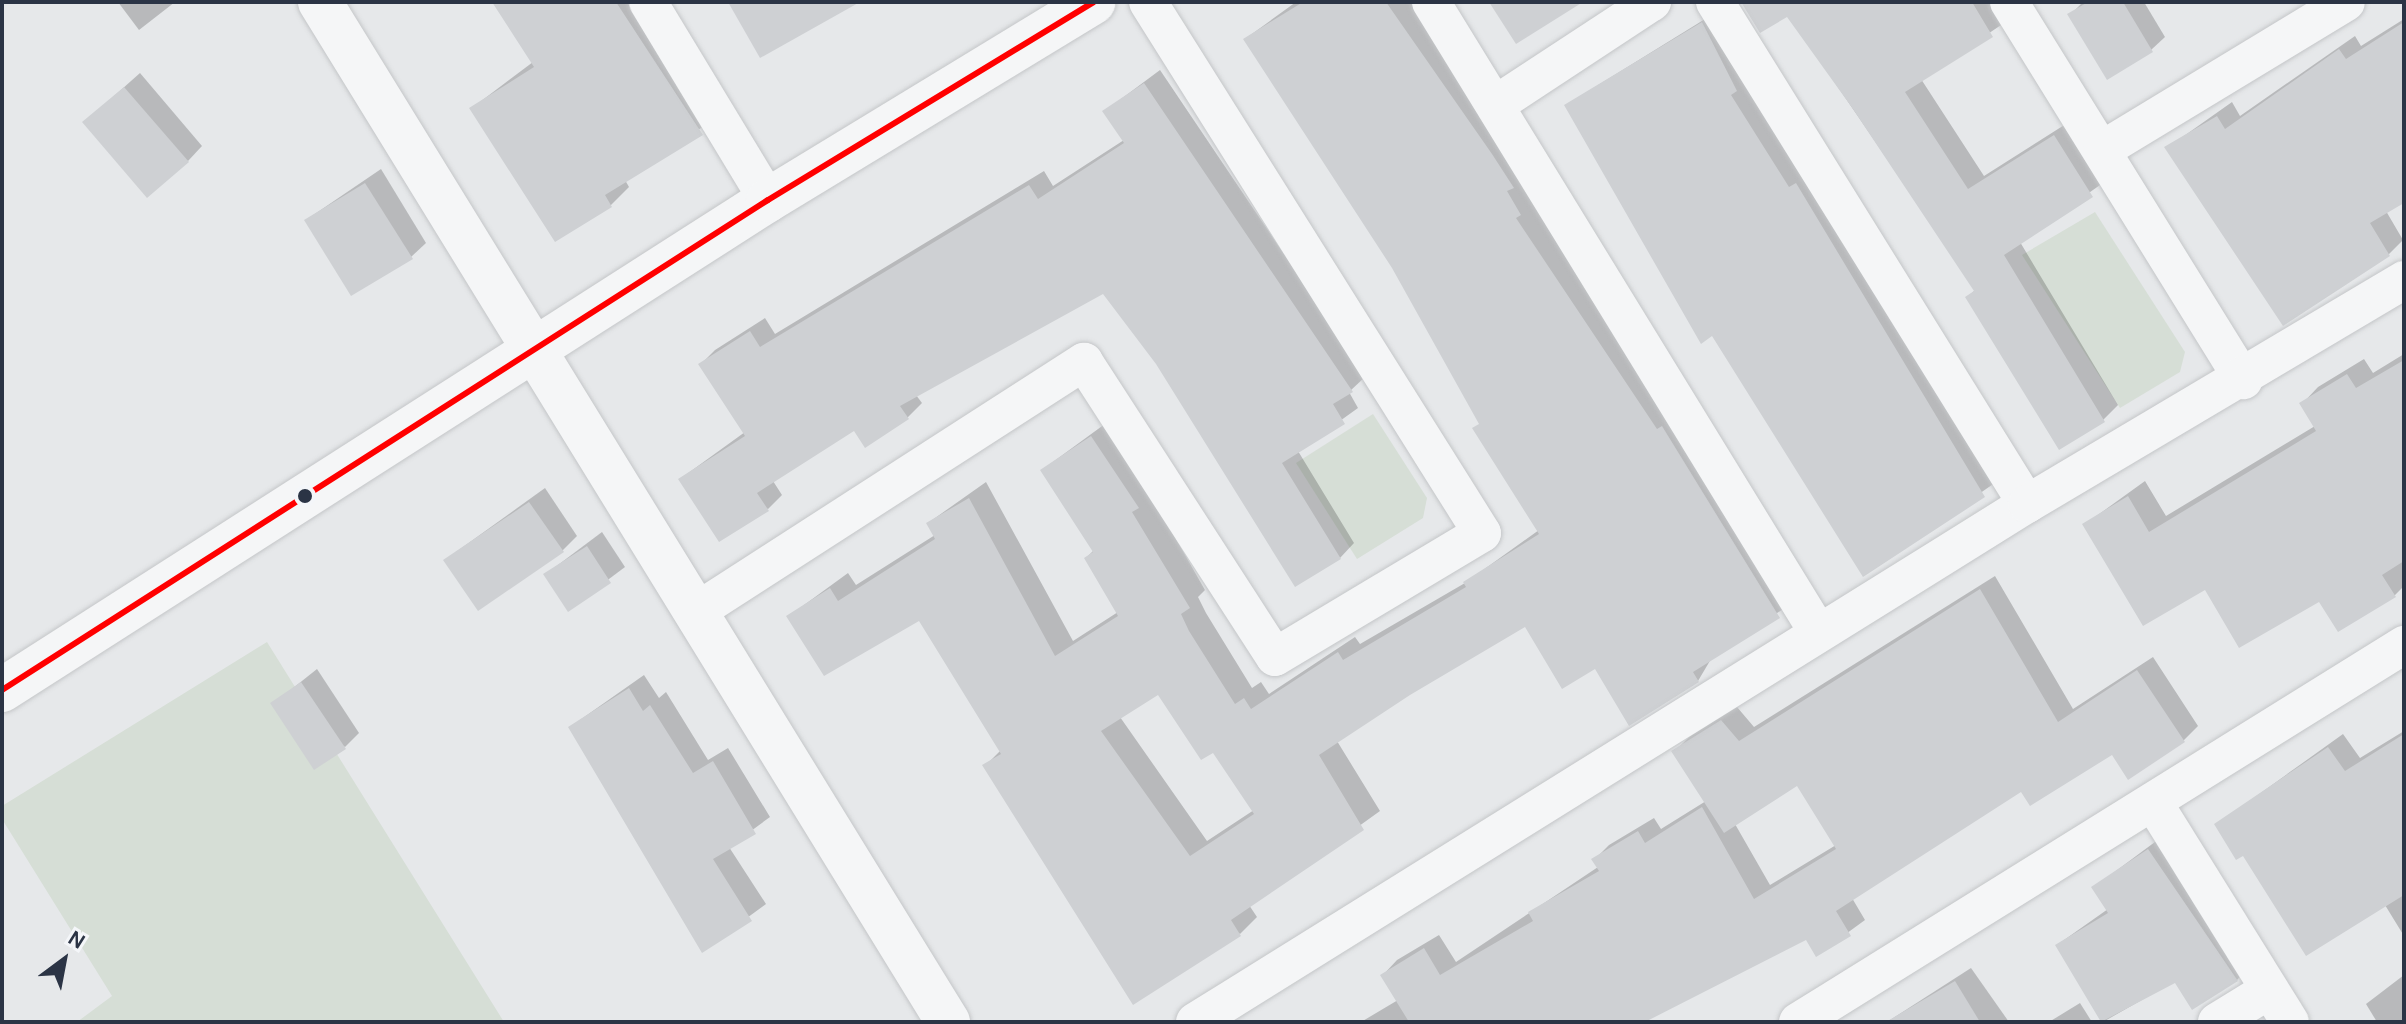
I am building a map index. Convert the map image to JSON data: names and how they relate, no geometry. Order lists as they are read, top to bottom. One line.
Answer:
{"north":"top right"}
